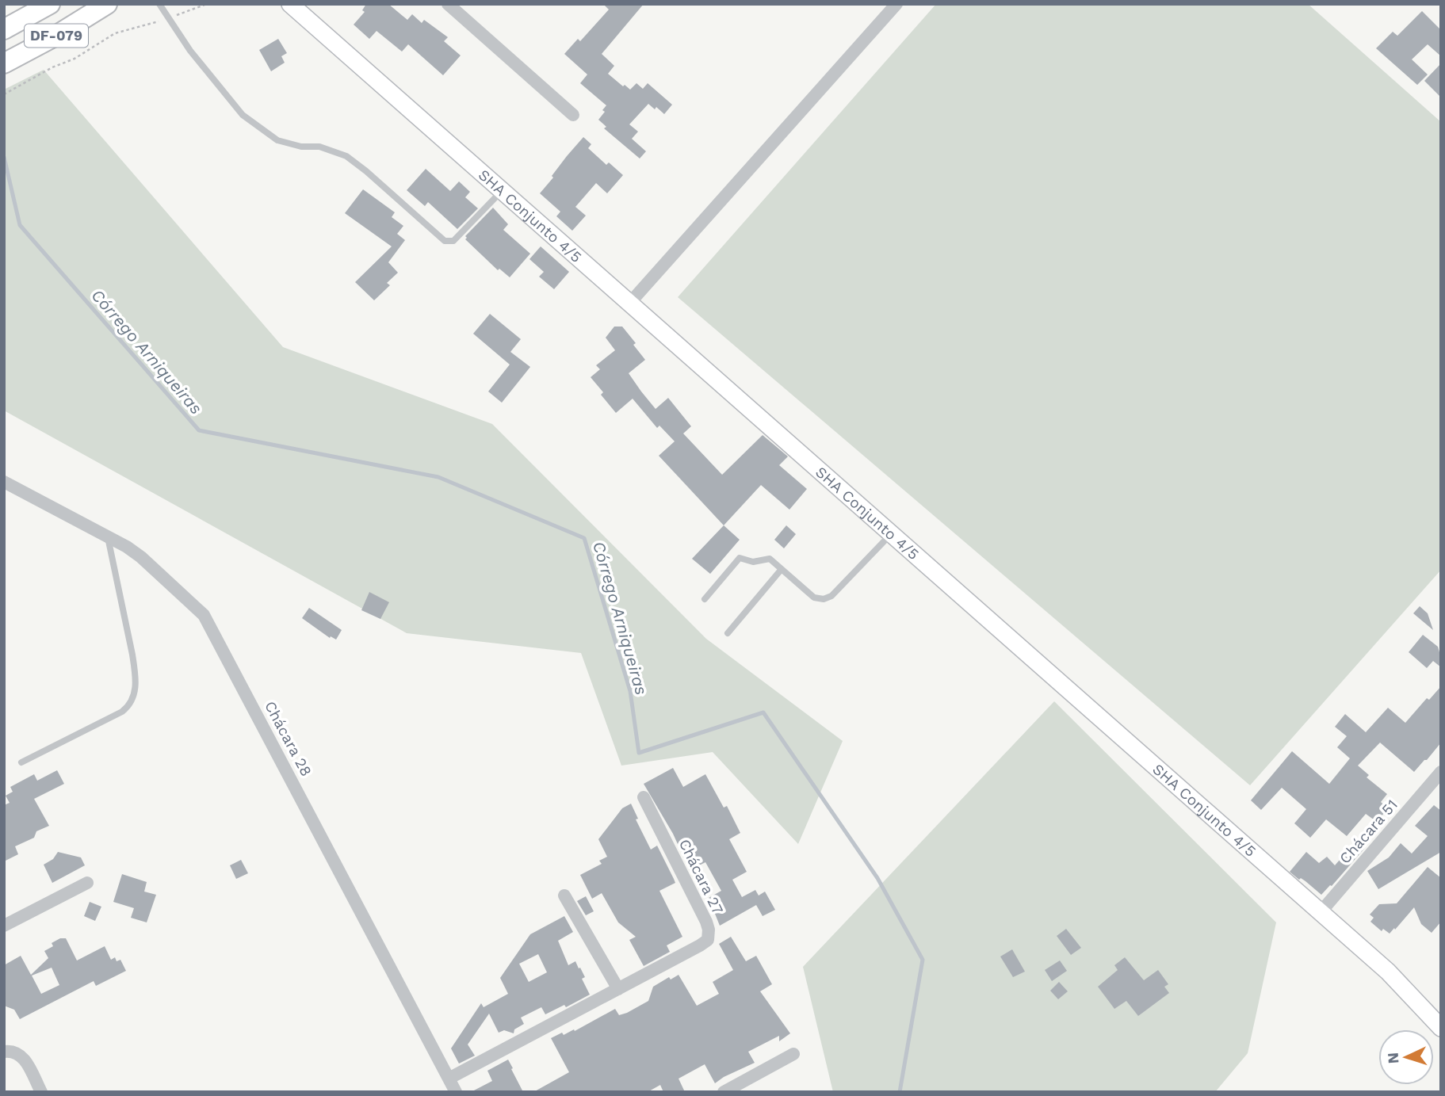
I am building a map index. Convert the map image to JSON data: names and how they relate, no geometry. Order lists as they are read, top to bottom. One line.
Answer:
{"streets":{"main road":["DF-079"],"street":["SHA Conjunto 4/5","Chácara 28","Chácara 51","Chácara 27"]},"crossings":[["SHA Conjunto 4/5","Chácara 51"],["Chácara 28","Chácara 27"]],"water":["Córrego Arniqueiras"],"north":"left"}
